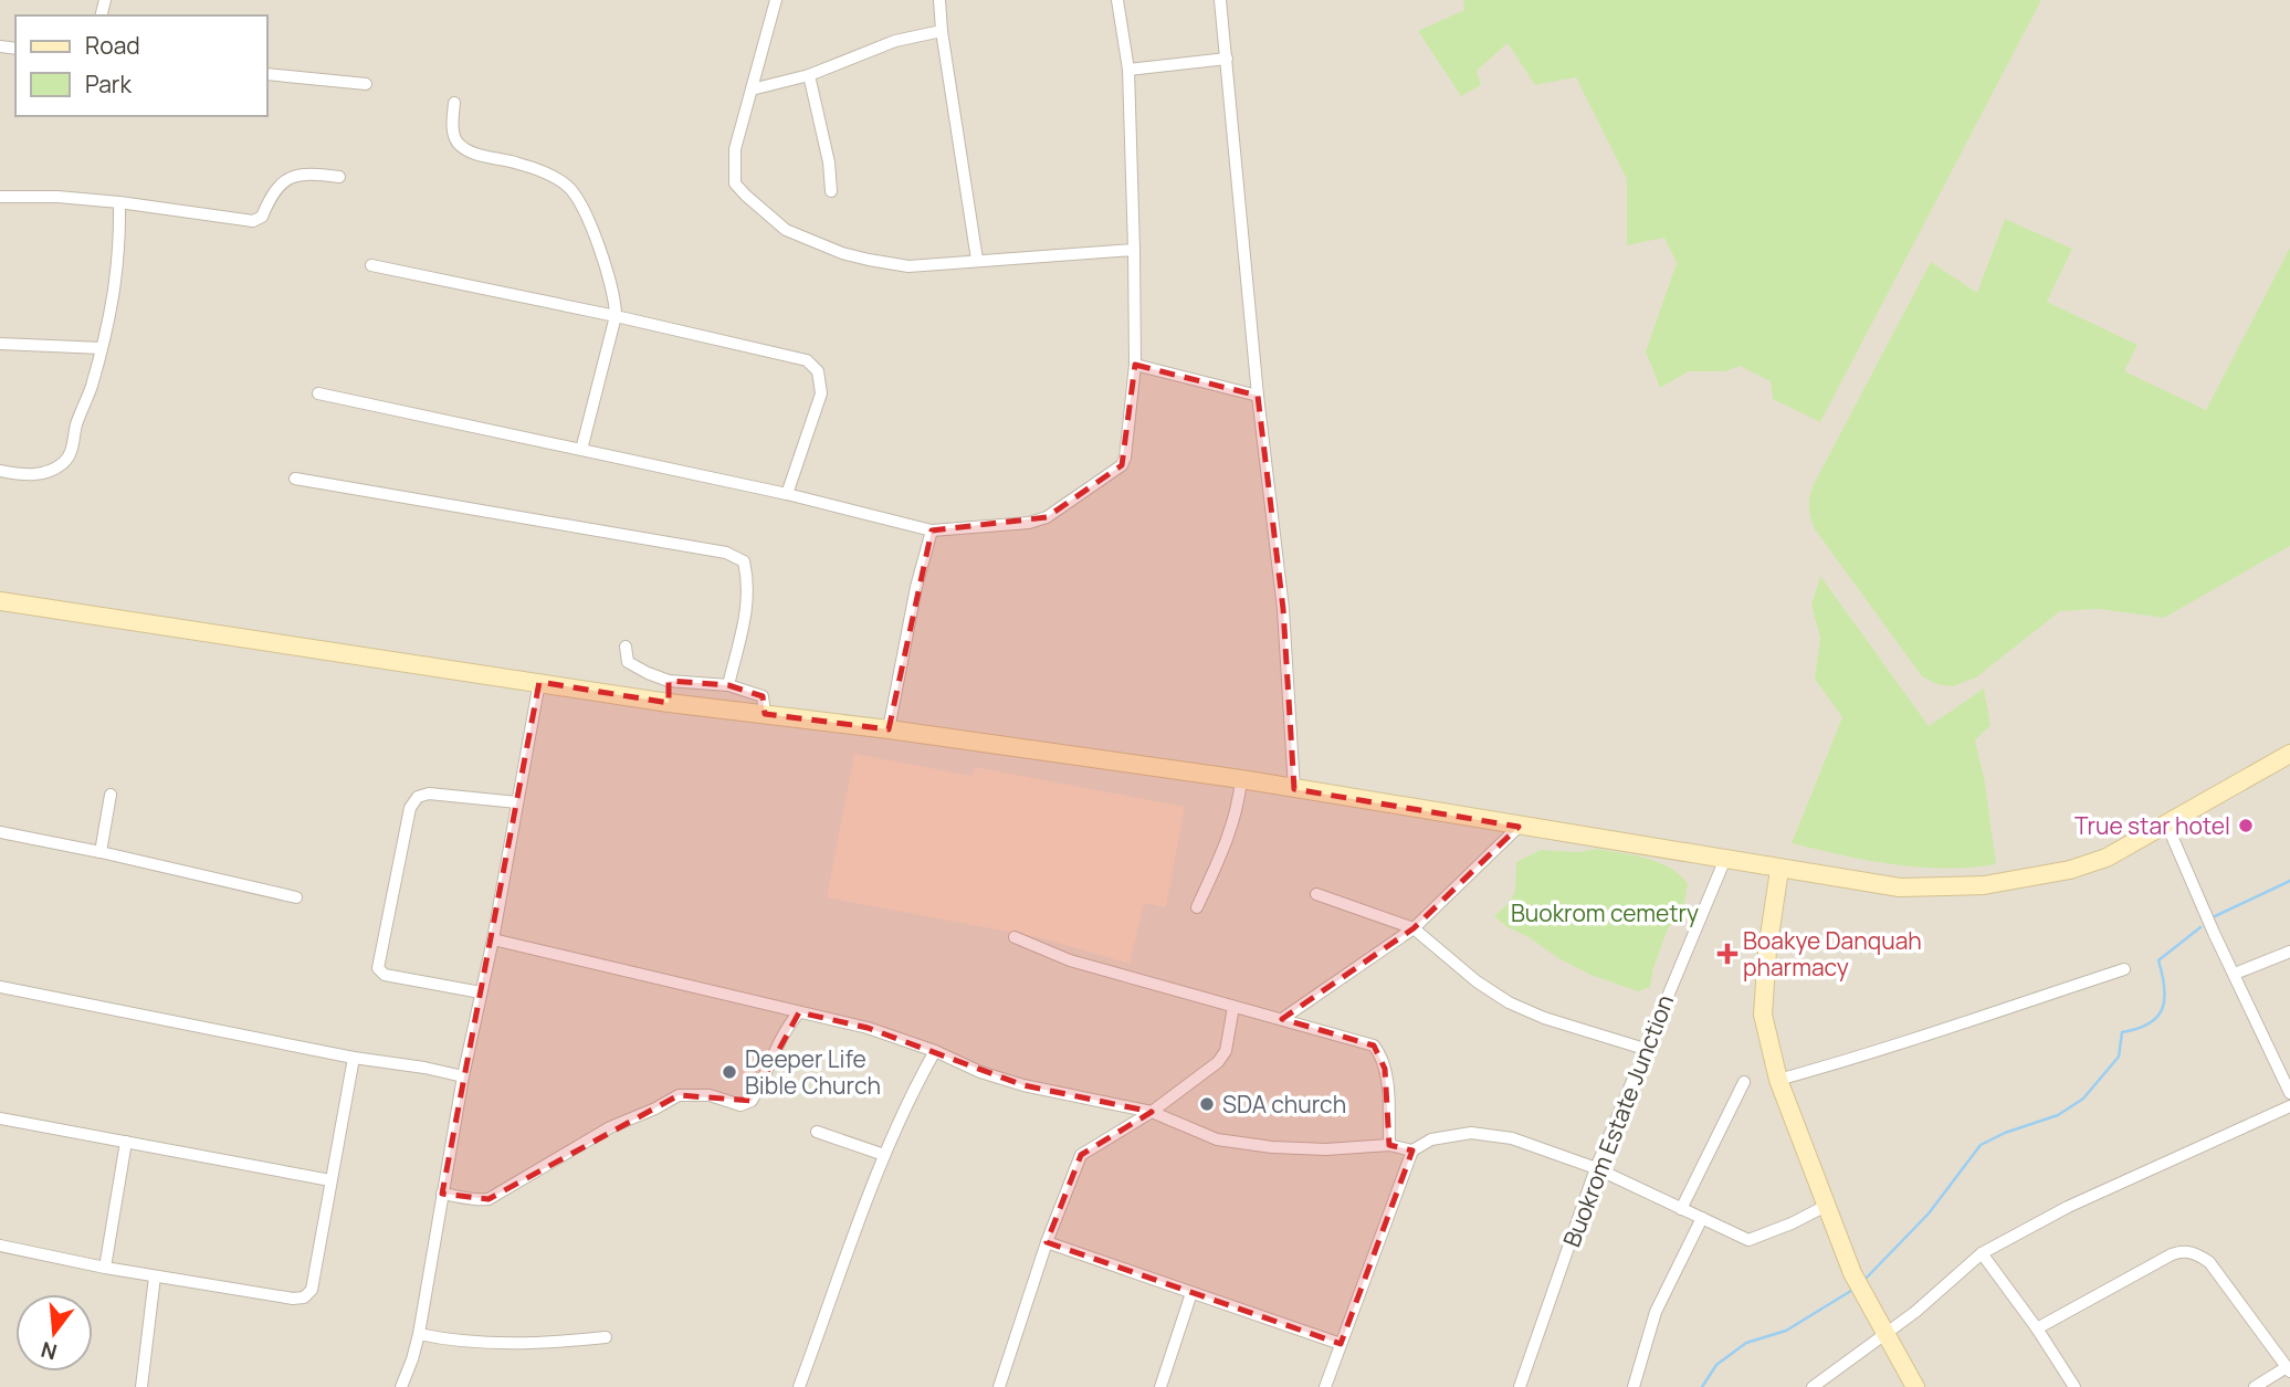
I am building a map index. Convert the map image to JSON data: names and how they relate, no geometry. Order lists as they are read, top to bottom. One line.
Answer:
{"streets":{"street":["Buokrom Estate Junction"]},"parks":["Buokrom cemetry"],"places":{"other":["True star hotel","Deeper Life Bible Church","SDA church"],"health":["Boakye Danquah pharmacy"]},"legend":["Road","Park"],"north":"bottom"}
